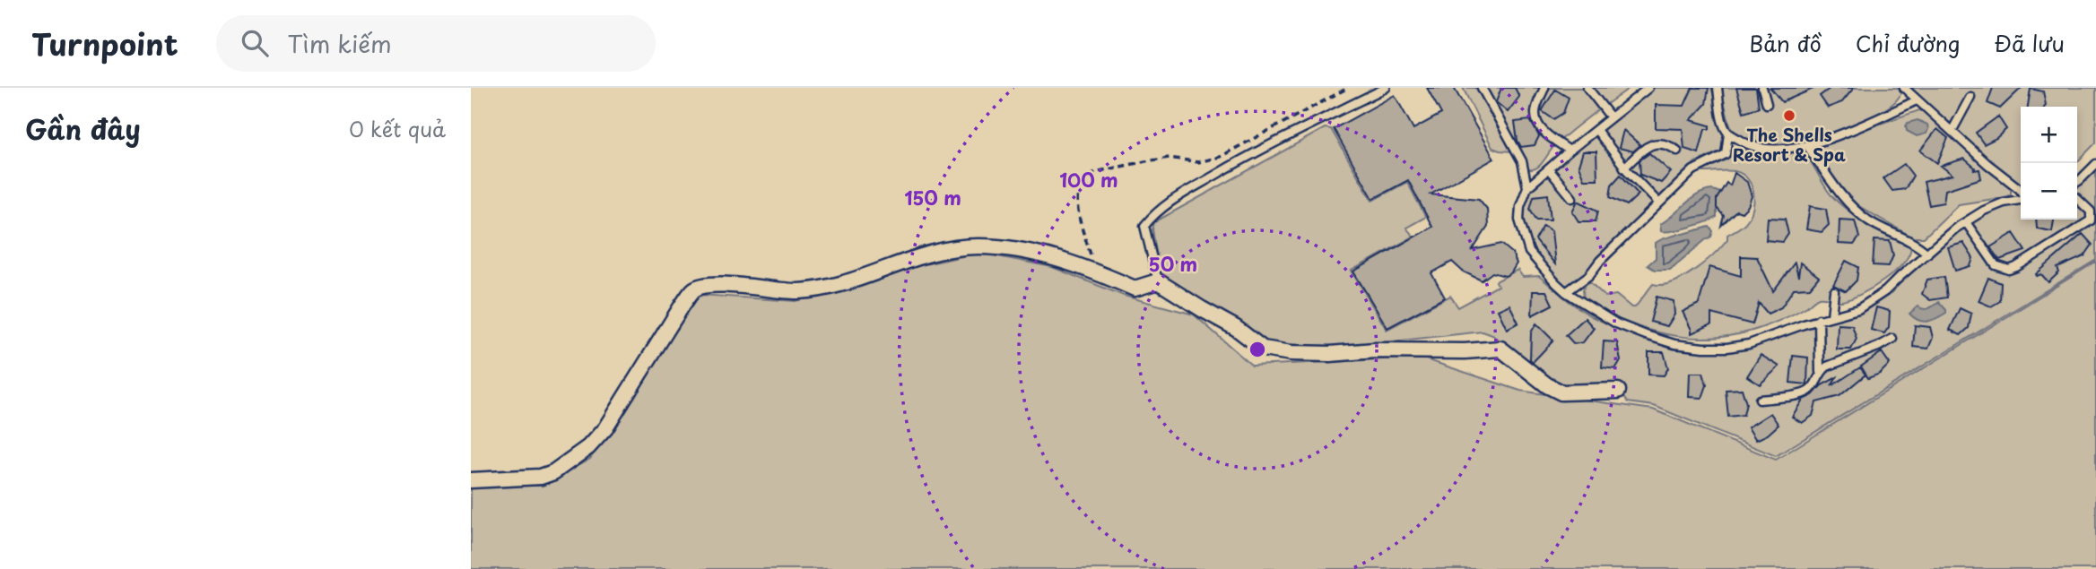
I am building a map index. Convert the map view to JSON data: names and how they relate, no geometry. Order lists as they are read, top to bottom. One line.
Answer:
{"places":["The Shells Resort & Spa"],"page":{"header":"Turnpoint","search":"Tìm kiếm","nav":["Bản đồ","Chỉ đường","Đã lưu"],"heading":["Gần đây","0 kết quả"],"map_buttons":["+","−"]},"rings":["100 m","150 m","50 m"]}
